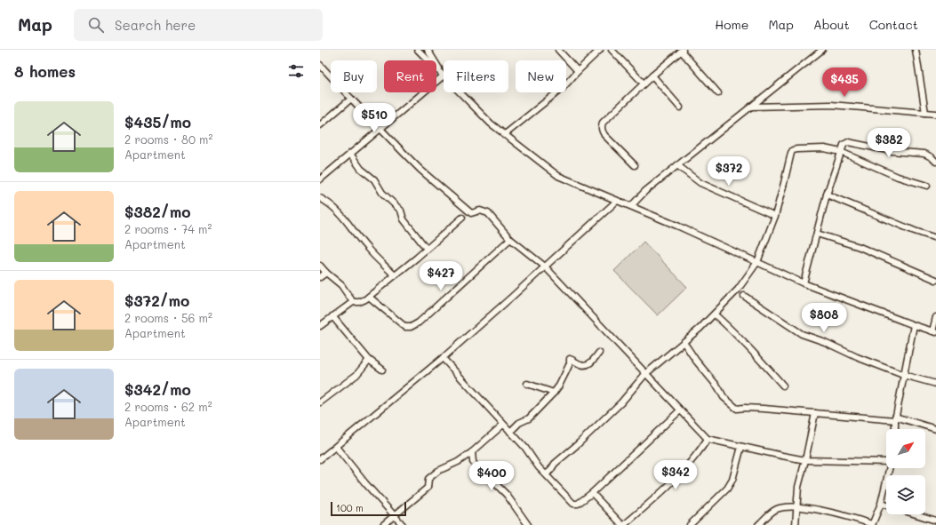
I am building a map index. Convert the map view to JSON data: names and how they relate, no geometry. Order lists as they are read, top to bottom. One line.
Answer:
{"scale_bar":"100 m","north":"top right","page":{"header":"Map","search":"Search here","nav":["Home","Map","About","Contact"],"heading":"8 homes","chip":["Buy","Rent","Filters","New"],"price":["$435","$510","$382","$372","$427","$808","$342","$400"],"list":[{"name":"$435/mo","note":"2 rooms · 80 m² · Apartment"},{"name":"$382/mo","note":"2 rooms · 74 m² · Apartment"},{"name":"$372/mo","note":"2 rooms · 56 m² · Apartment"},{"name":"$342/mo","note":"2 rooms · 62 m² · Apartment"}],"scale":"100 m"}}
